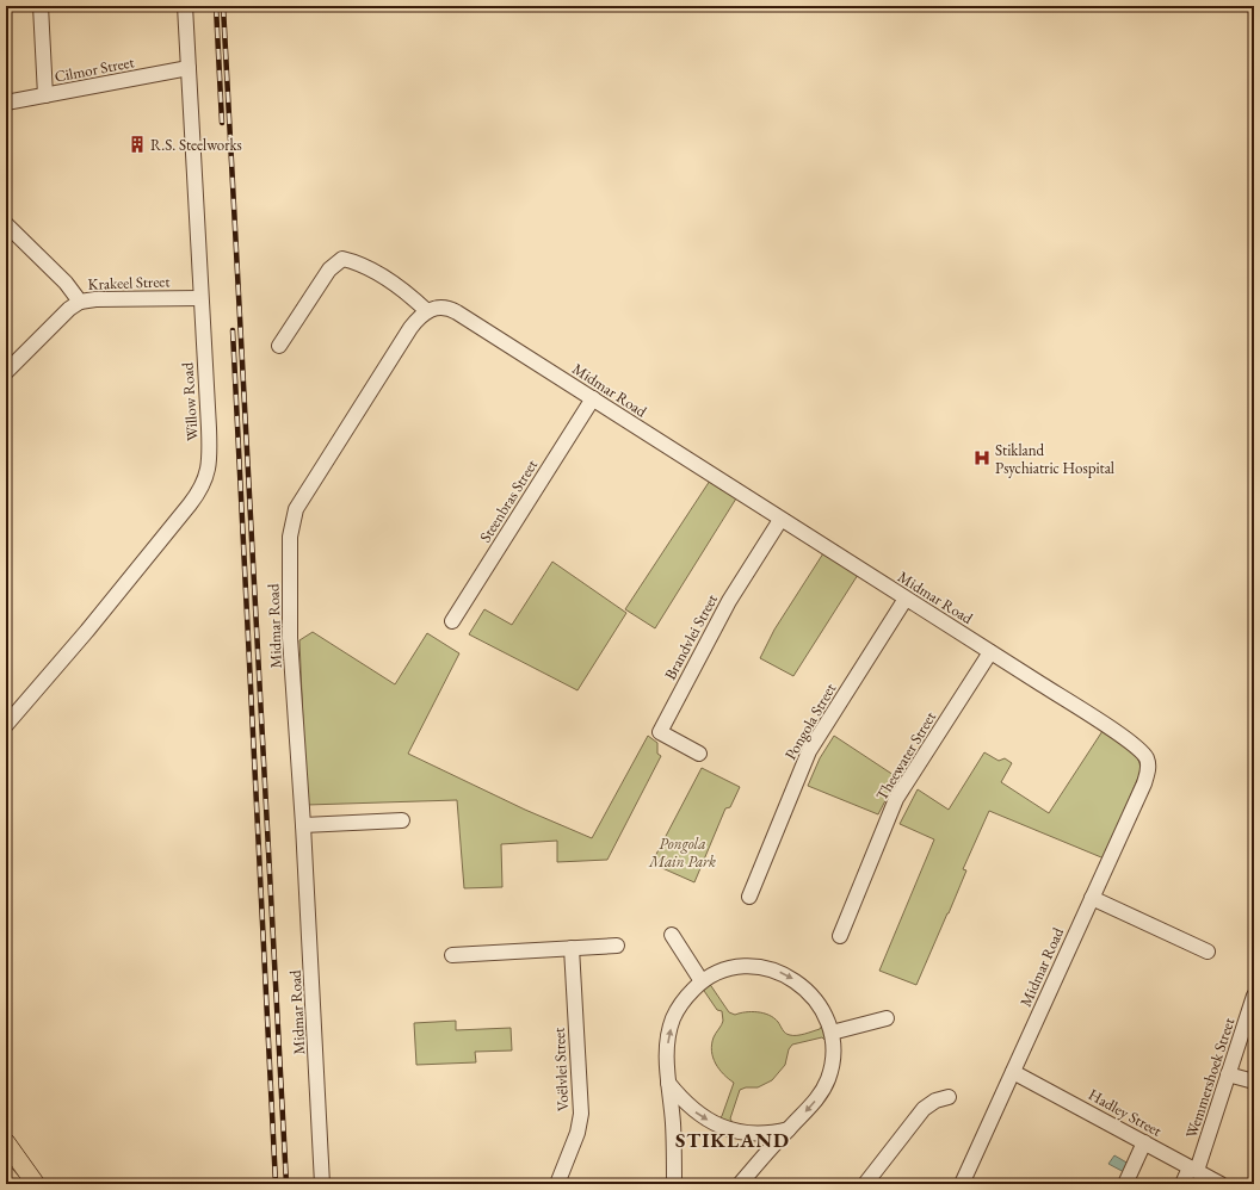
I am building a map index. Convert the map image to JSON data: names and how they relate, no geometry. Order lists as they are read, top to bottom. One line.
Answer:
{"streets":{"street":["Cilmor Street","Krakeel Street","Midmar Road","Willow Road","Steenbras Street","Brandvlei Street","Pongola Street","Theewater Street","Voëlvlei Street","Wemmershoek Street","Hadley Street"]},"crossings":[["Cilmor Street","Willow Road"],["Krakeel Street","Willow Road"],["Midmar Road","Steenbras Street"],["Midmar Road","Brandvlei Street"],["Midmar Road","Pongola Street"],["Midmar Road","Theewater Street"],["Midmar Road","Hadley Street"],["Wemmershoek Street","Hadley Street"]],"districts":["STIKLAND"],"parks":["Pongola Main Park"],"places":{"building":["R.S. Steelworks"],"hospital":["Stikland Psychiatric Hospital"]}}
